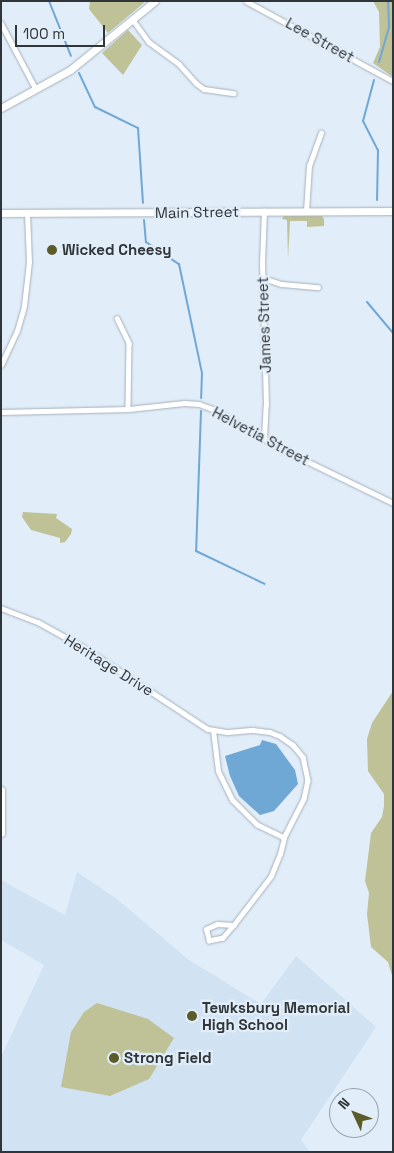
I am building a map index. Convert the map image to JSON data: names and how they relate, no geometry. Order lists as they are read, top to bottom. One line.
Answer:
{"streets":{"main road":["Main Street"],"street":["Lee Street","James Street","Helvetia Street","Heritage Drive"]},"crossings":[["Main Street","James Street"],["James Street","Helvetia Street"]],"places":["Wicked Cheesy","Tewksbury Memorial High School","Strong Field"],"scale_bar":"100 m","north":"top left"}
